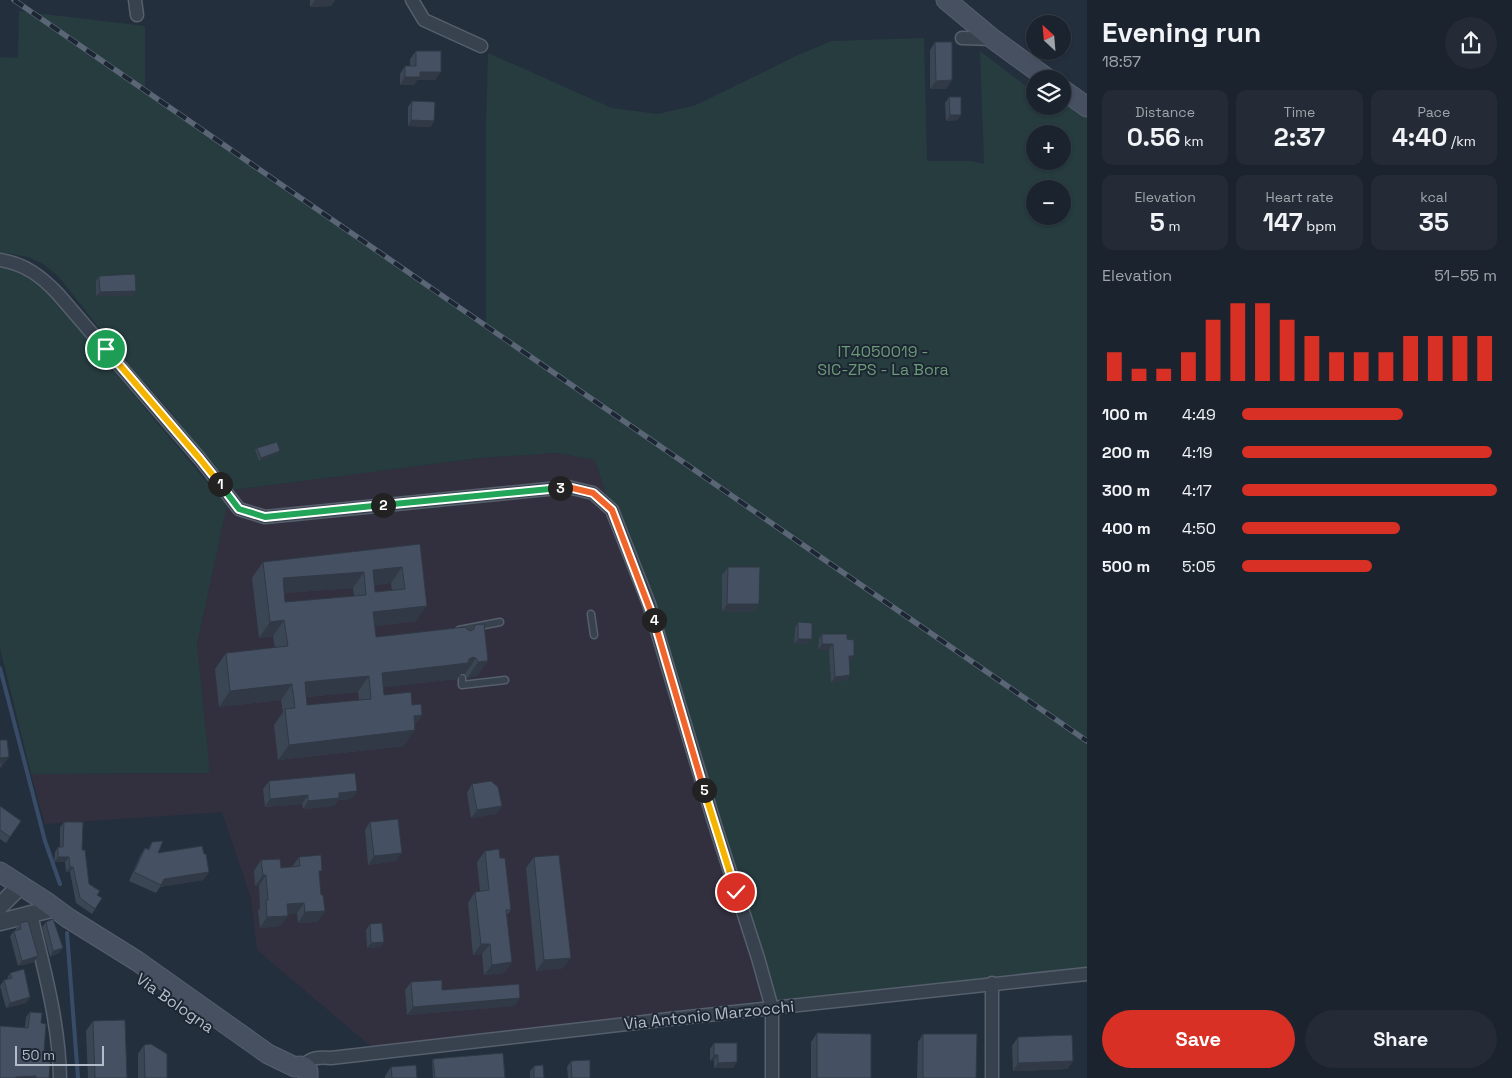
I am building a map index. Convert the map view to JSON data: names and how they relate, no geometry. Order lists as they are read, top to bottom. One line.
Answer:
{"streets":{"main road":["Via Bologna"],"street":["Via Antonio Marzocchi"]},"crossings":[["Via Bologna","Via Antonio Marzocchi"]],"parks":["IT4050019 - SIC-ZPS - La Bora"],"scale_bar":"50 m","north":"top left","page":{"heading":["Evening run","18:57"],"map_buttons":["+","−"],"stats":[["Distance","0.56 km"],["Time","2:37"],["Pace","4:40 /km"],["Elevation","5 m"],["Heart rate","147 bpm"],["kcal","35"]],"chart":["Elevation","51–55 m"],"list":[{"name":"100 m","note":"4:49"},{"name":"200 m","note":"4:19"},{"name":"300 m","note":"4:17"},{"name":"400 m","note":"4:50"},{"name":"500 m","note":"5:05"}],"pins":["1","3","2","4","5"],"buttons":["Save","Share"],"scale":"50 m"}}
